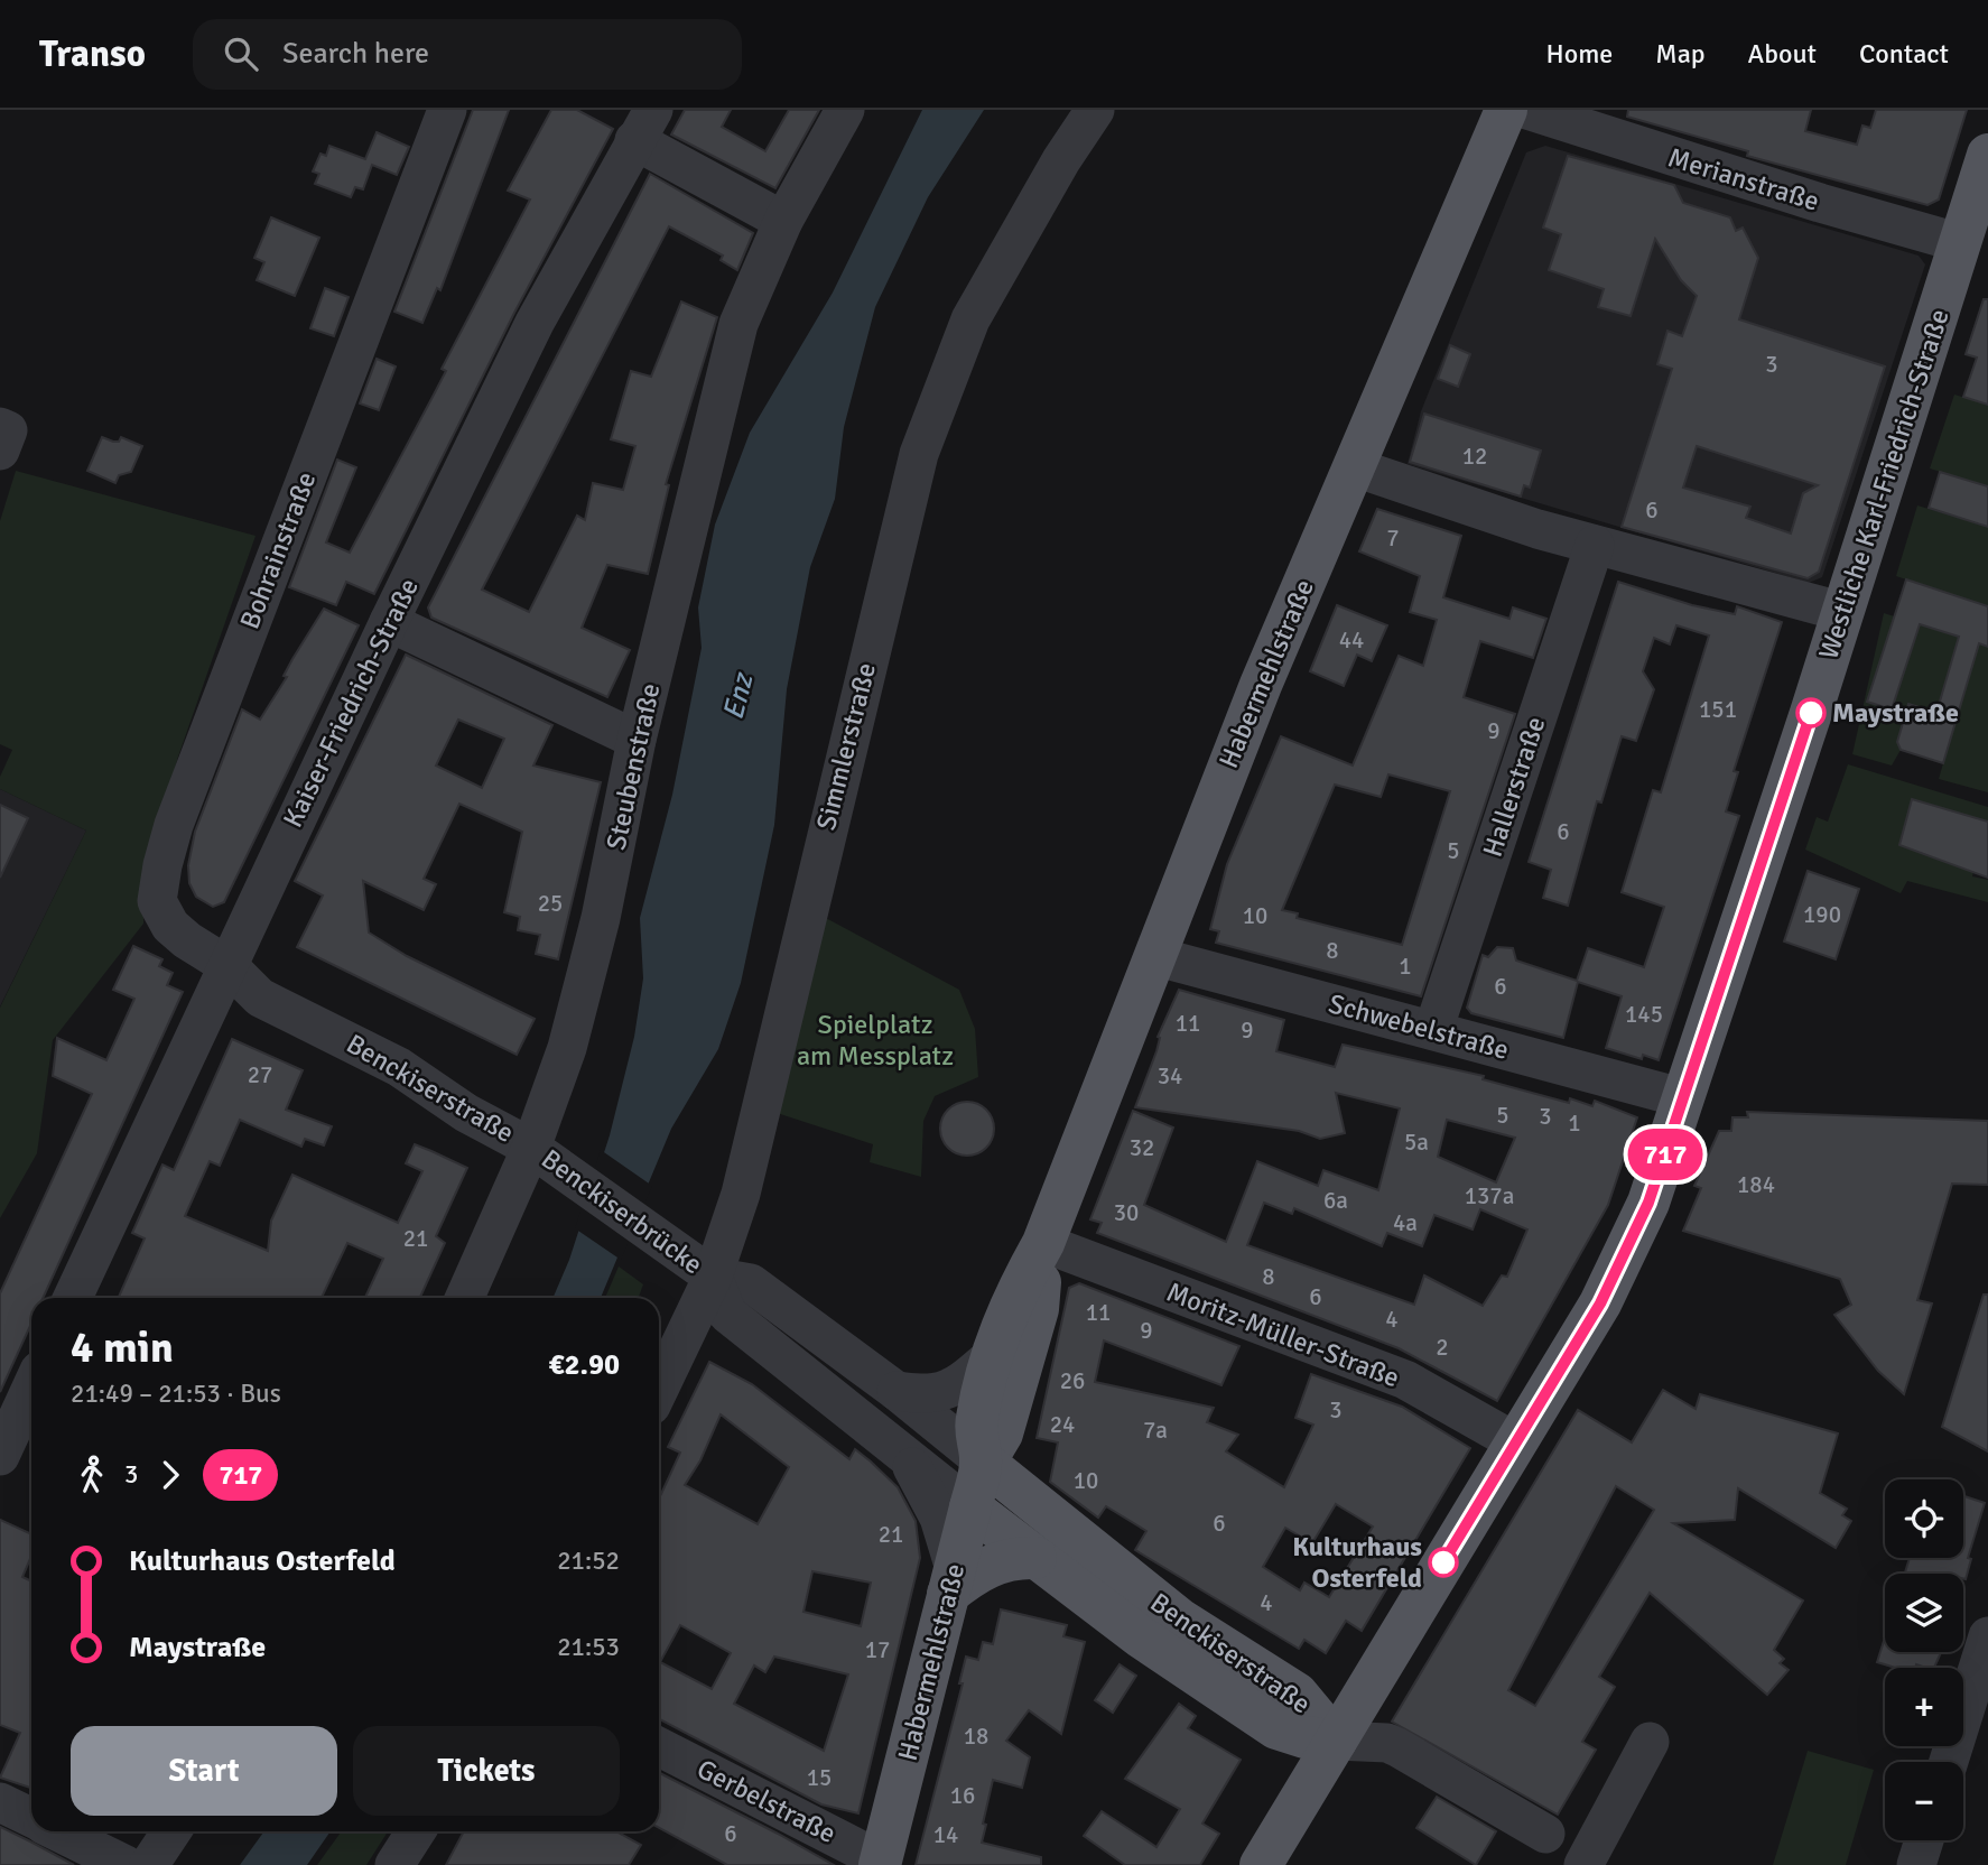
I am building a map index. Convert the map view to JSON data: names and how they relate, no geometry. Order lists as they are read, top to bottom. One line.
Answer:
{"streets":{"main road":["Westliche Karl-Friedrich-Straße","Habermehlstraße","Benckiserstraße"],"street":["Merianstraße","Bohrainstraße","Kaiser-Friedrich-Straße","Simmlerstraße","Steubenstraße","Hallerstraße","Schwebelstraße","Benckiserbrücke","Moritz-Müller-Straße","Gerbelstraße"]},"crossings":[["Merianstraße","Westliche Karl-Friedrich-Straße"],["Westliche Karl-Friedrich-Straße","Schwebelstraße"],["Westliche Karl-Friedrich-Straße","Benckiserstraße"],["Westliche Karl-Friedrich-Straße","Moritz-Müller-Straße"],["Bohrainstraße","Kaiser-Friedrich-Straße"],["Bohrainstraße","Benckiserstraße"],["Habermehlstraße","Schwebelstraße"],["Habermehlstraße","Benckiserstraße"],["Habermehlstraße","Moritz-Müller-Straße"],["Habermehlstraße","Gerbelstraße"],["Kaiser-Friedrich-Straße","Benckiserstraße"],["Simmlerstraße","Benckiserstraße"],["Simmlerstraße","Benckiserbrücke"],["Steubenstraße","Benckiserstraße"],["Steubenstraße","Benckiserbrücke"],["Hallerstraße","Schwebelstraße"],["Benckiserstraße","Benckiserbrücke"]],"water":["Enz"],"parks":["Spielplatz am Messplatz"],"places":["Maystraße","Kulturhaus Osterfeld"],"lines":["bus line 717"],"house_numbers":["3","12","6","7","44","151","9","6","5","25","190","10","8","1","6","145","11","9","27","34","5","3","1","5a","32","184","137a","6a","30","4a","21","8","6","11","4","9","2","26","3","24","7a","10","6","21","4","17","18","15","16","6","14"],"page":{"header":"Transo","search":"Search here","nav":["Home","Map","About","Contact"],"on_map":"717","heading":["4 min","21:49 – 21:53 · Bus","€2.90"],"legs":["3","717"],"map_buttons":["+","−"],"list":[{"name":"Kulturhaus Osterfeld","value":"21:52"},{"name":"Maystraße","value":"21:53"}],"buttons":["Start","Tickets"]}}
